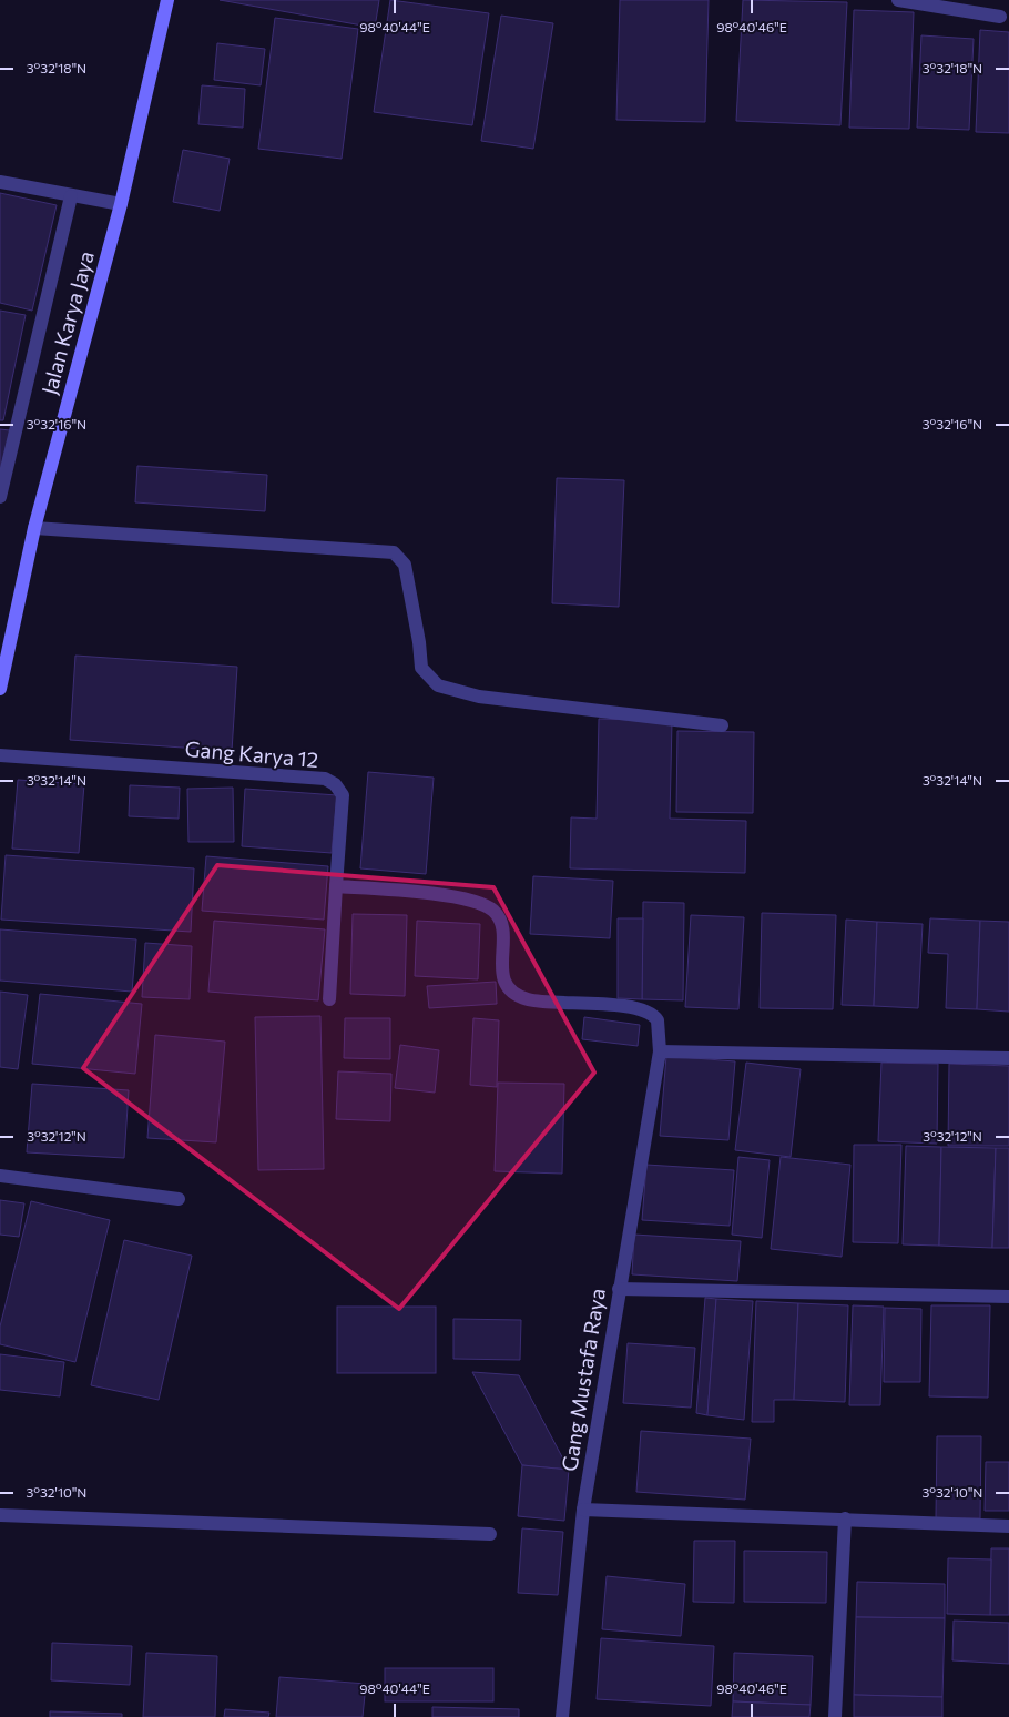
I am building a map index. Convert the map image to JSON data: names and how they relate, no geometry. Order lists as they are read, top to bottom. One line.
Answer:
{"streets":{"main road":["Jalan Karya Jaya"],"street":["Gang Karya 12","Gang Mustafa Raya"]},"crossings":[["Gang Karya 12","Gang Mustafa Raya"]],"coordinates":["98°40'44\"E","98°40'46\"E","3°32'18\"N","3°32'16\"N","3°32'14\"N","3°32'12\"N","3°32'10\"N"]}
